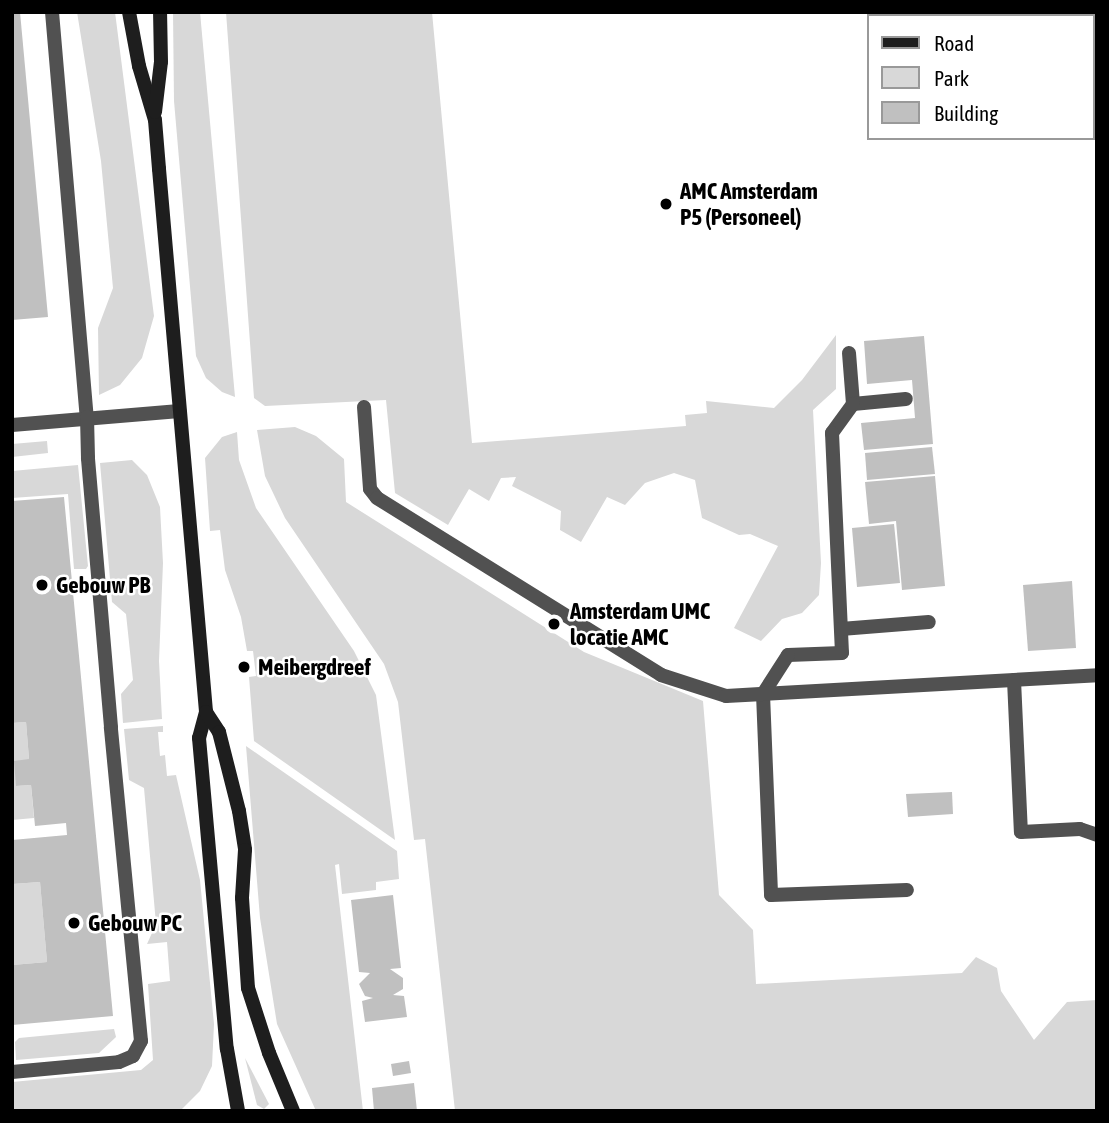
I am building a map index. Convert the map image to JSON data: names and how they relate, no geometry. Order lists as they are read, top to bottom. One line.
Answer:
{"places":["AMC Amsterdam P5 (Personeel)","Gebouw PB","Amsterdam UMC locatie AMC","Meibergdreef","Gebouw PC"],"legend":["Road","Park","Building"]}
